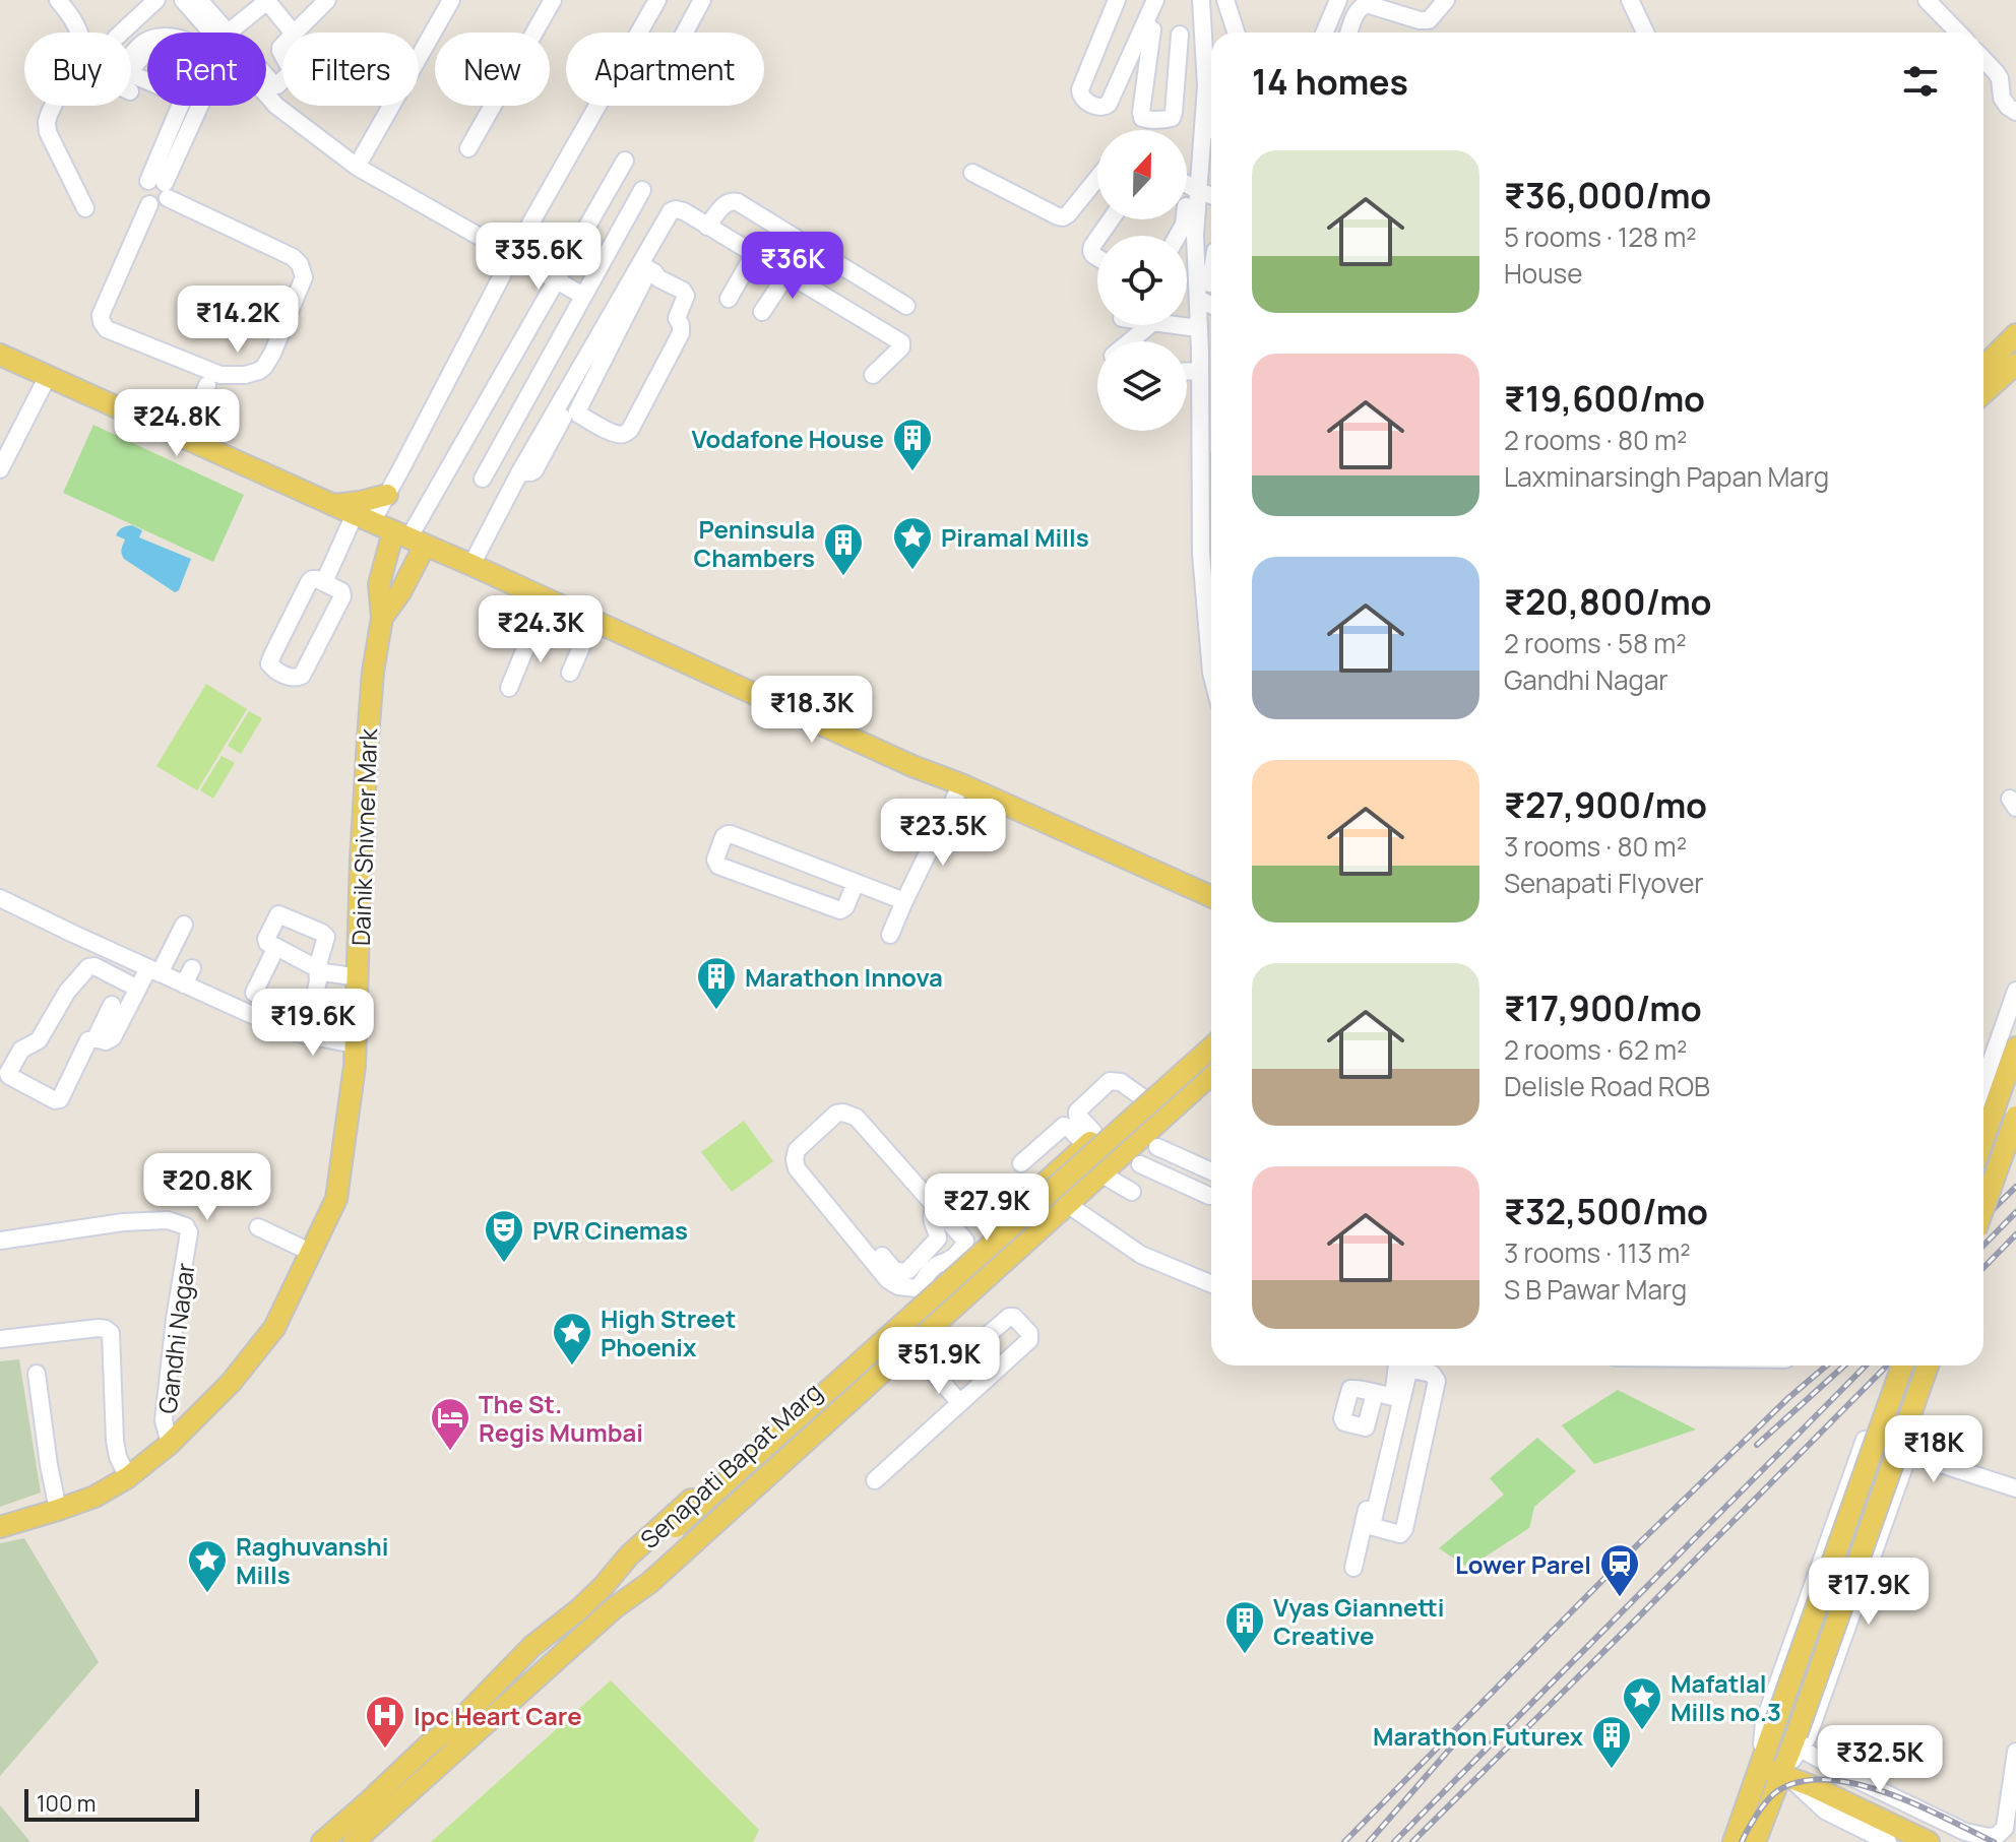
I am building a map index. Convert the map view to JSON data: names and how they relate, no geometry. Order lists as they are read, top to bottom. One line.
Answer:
{"streets":{"main road":["Dainik Shivner Mark","Senapati Bapat Marg"],"street":["Gandhi Nagar"]},"crossings":[["Dainik Shivner Mark","Gandhi Nagar"]],"places":{"building":["Vodafone House","Peninsula Chambers","Marathon Innova","Vyas Giannetti Creative","Marathon Futurex"],"place":["Piramal Mills","High Street Phoenix","Raghuvanshi Mills","Mafatlal Mills no.3"],"theatre":["PVR Cinemas"],"hotel":["The St. Regis Mumbai"],"station":["Lower Parel"],"hospital":["Ipc Heart Care"]},"scale_bar":"100 m","north":"top","page":{"chip":["Buy","Rent","Filters","New","Apartment"],"heading":"14 homes","list":[{"name":"₹36,000/mo","note":"5 rooms · 128 m² · House"},{"name":"₹19,600/mo","note":"2 rooms · 80 m² · Laxminarsingh Papan Marg"},{"name":"₹20,800/mo","note":"2 rooms · 58 m² · Gandhi Nagar"},{"name":"₹27,900/mo","note":"3 rooms · 80 m² · Senapati Flyover"},{"name":"₹17,900/mo","note":"2 rooms · 62 m² · Delisle Road ROB"},{"name":"₹32,500/mo","note":"3 rooms · 113 m² · S B Pawar Marg"}],"price":["₹35.6K","₹36K","₹14.2K","₹24.8K","₹24.3K","₹18.3K","₹23.5K","₹19.6K","₹20.8K","₹27.9K","₹51.9K","₹18K","₹17.9K","₹32.5K"],"scale":"100 m"}}
